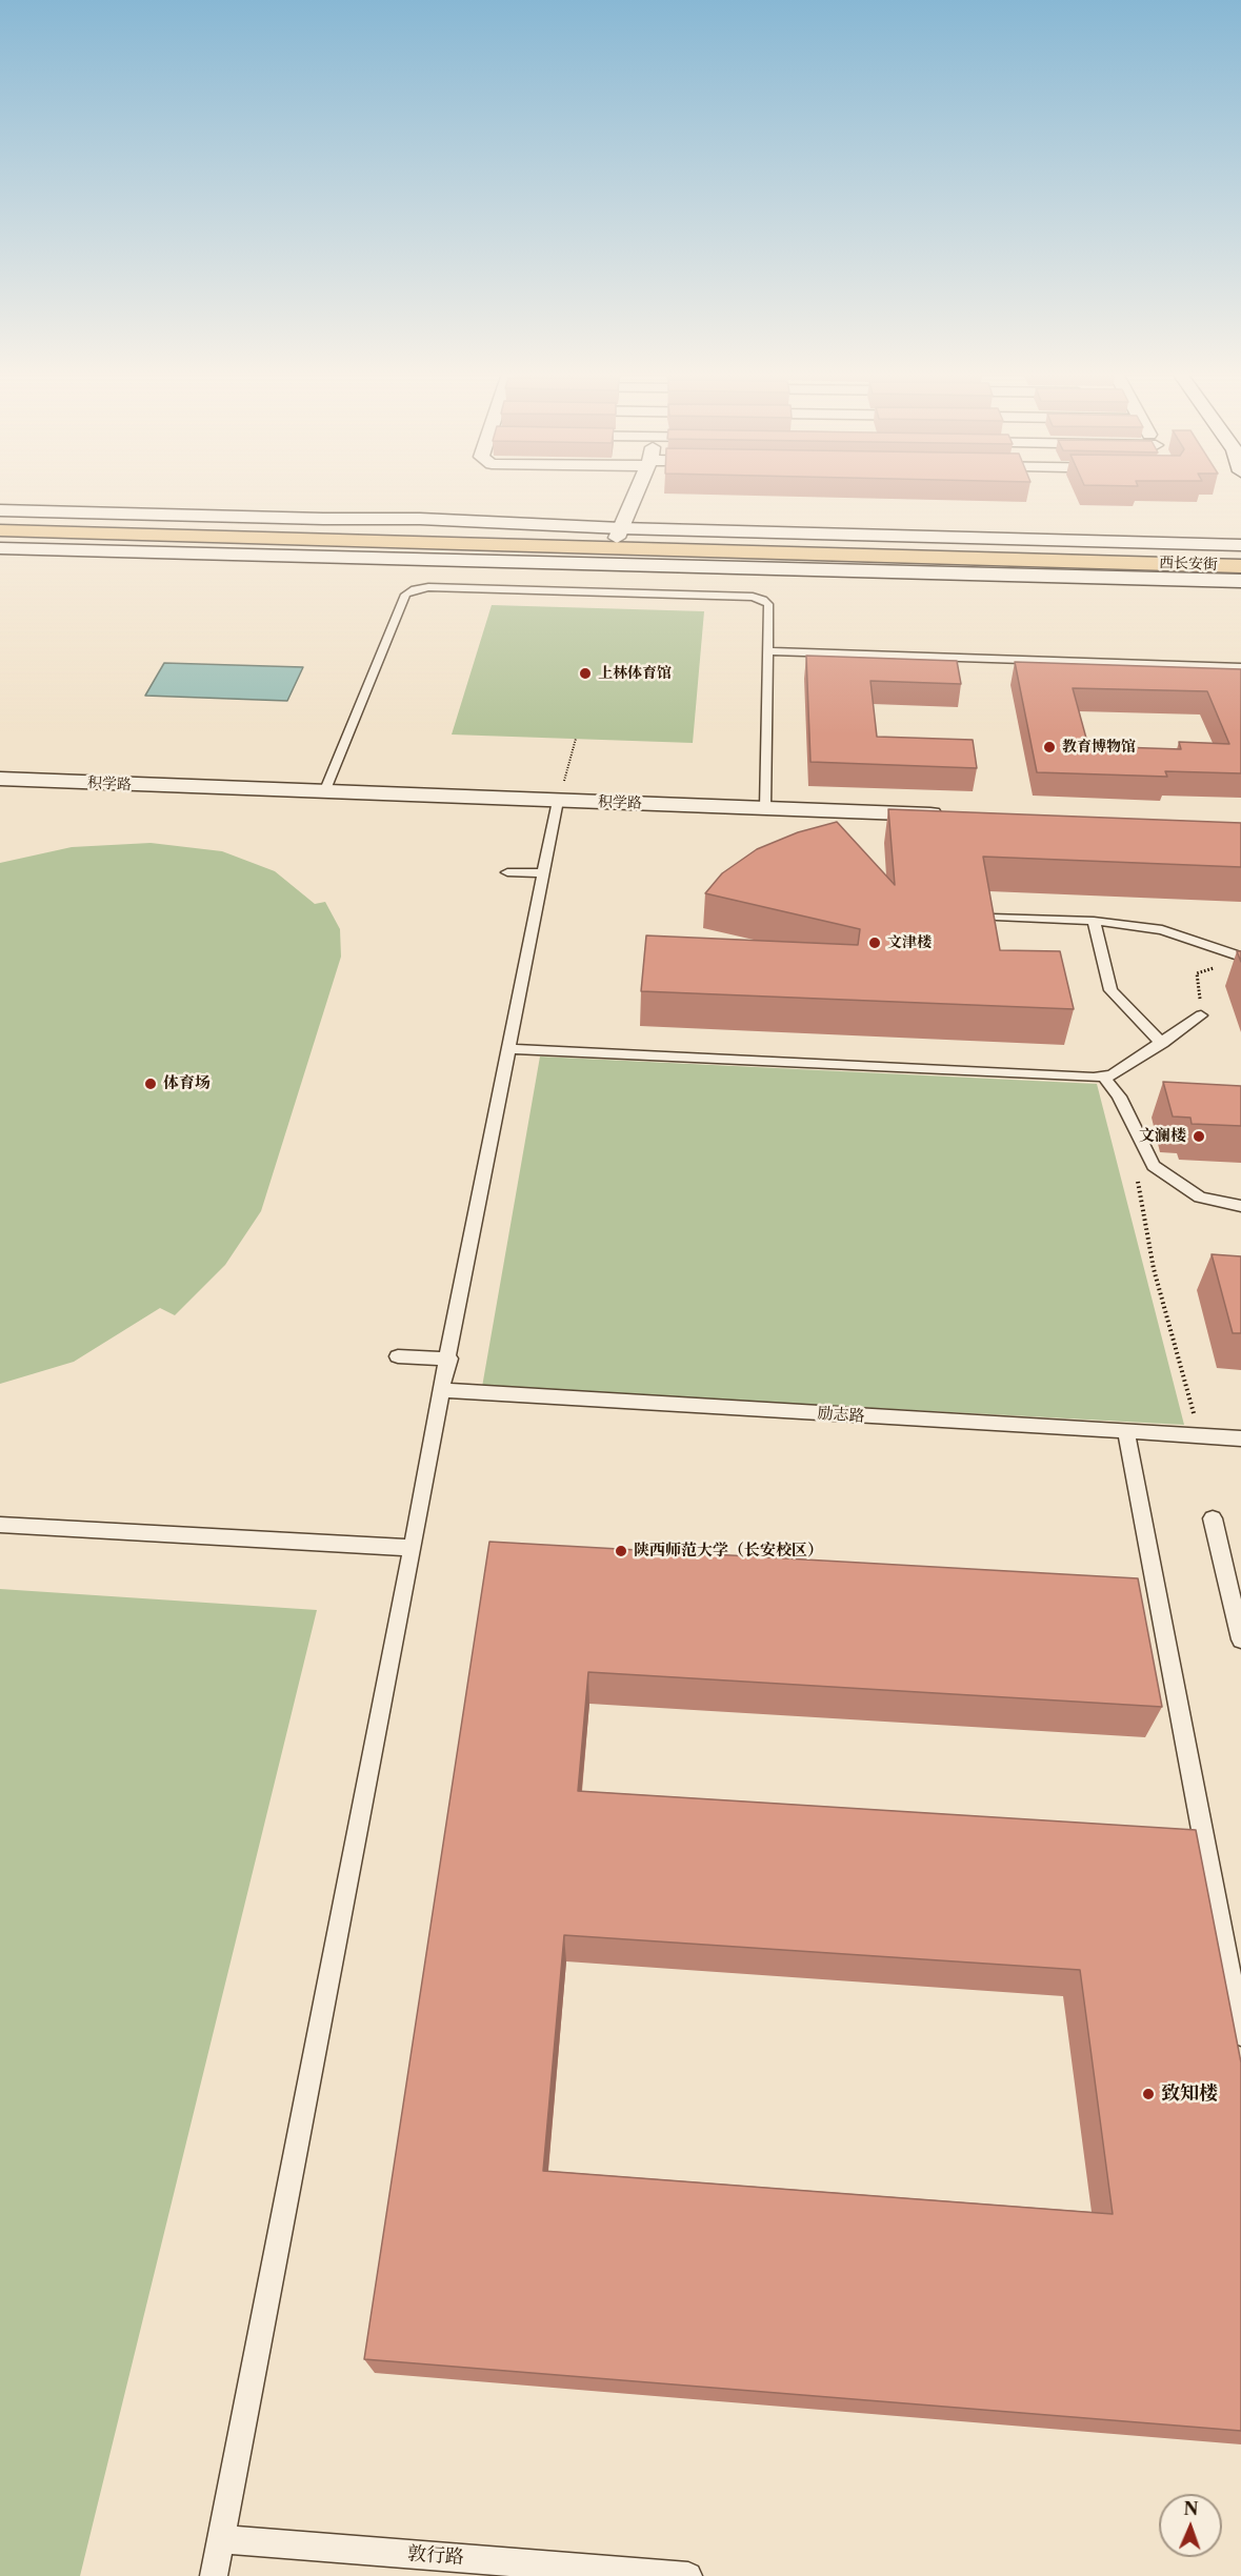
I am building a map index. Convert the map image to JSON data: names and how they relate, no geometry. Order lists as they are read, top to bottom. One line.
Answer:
{"streets":{"main road":["西长安街"],"street":["积学路"],"lane":["励志路","敦行路"]},"places":["上林体育馆","教育博物馆","文津楼","体育场","文澜楼","陕西师范大学（长安校区）","致知楼"],"north":"top"}
